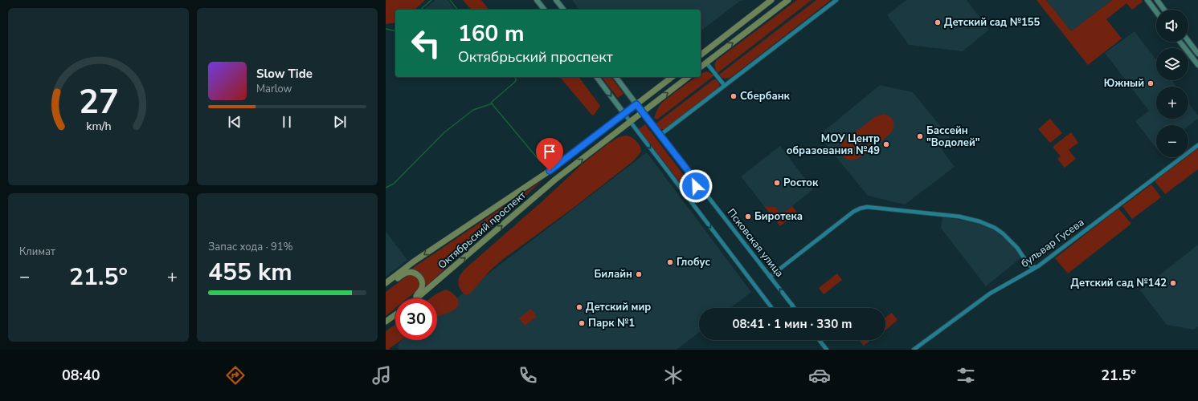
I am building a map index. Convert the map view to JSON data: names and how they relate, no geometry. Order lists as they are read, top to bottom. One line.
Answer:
{"streets":{"main road":["Октябрьский проспект","Псковская улица"],"street":["бульвар Гусева"]},"crossings":[["Октябрьский проспект","Псковская улица"]],"places":["Детский сад №155","Южный","Сбербанк","Бассейн \"Водолей\"","МОУ Центр образования №49","Росток","Биротека","Глобус","Билайн","Детский сад №142","Детский мир","Парк №1"],"page":{"map_buttons":["+","−"],"turn":["160 m","Октябрьский проспект"],"song":["Slow Tide","Marlow"],"tile":["Климат",["Запас хода · 91%","455 km"]],"heat":["−","21.5°","+"],"limit":"30","trip":"08:41 · 1 мин · 330 m","tabs":["08:40","21.5°"],"gauge":["27","km/h"]}}
